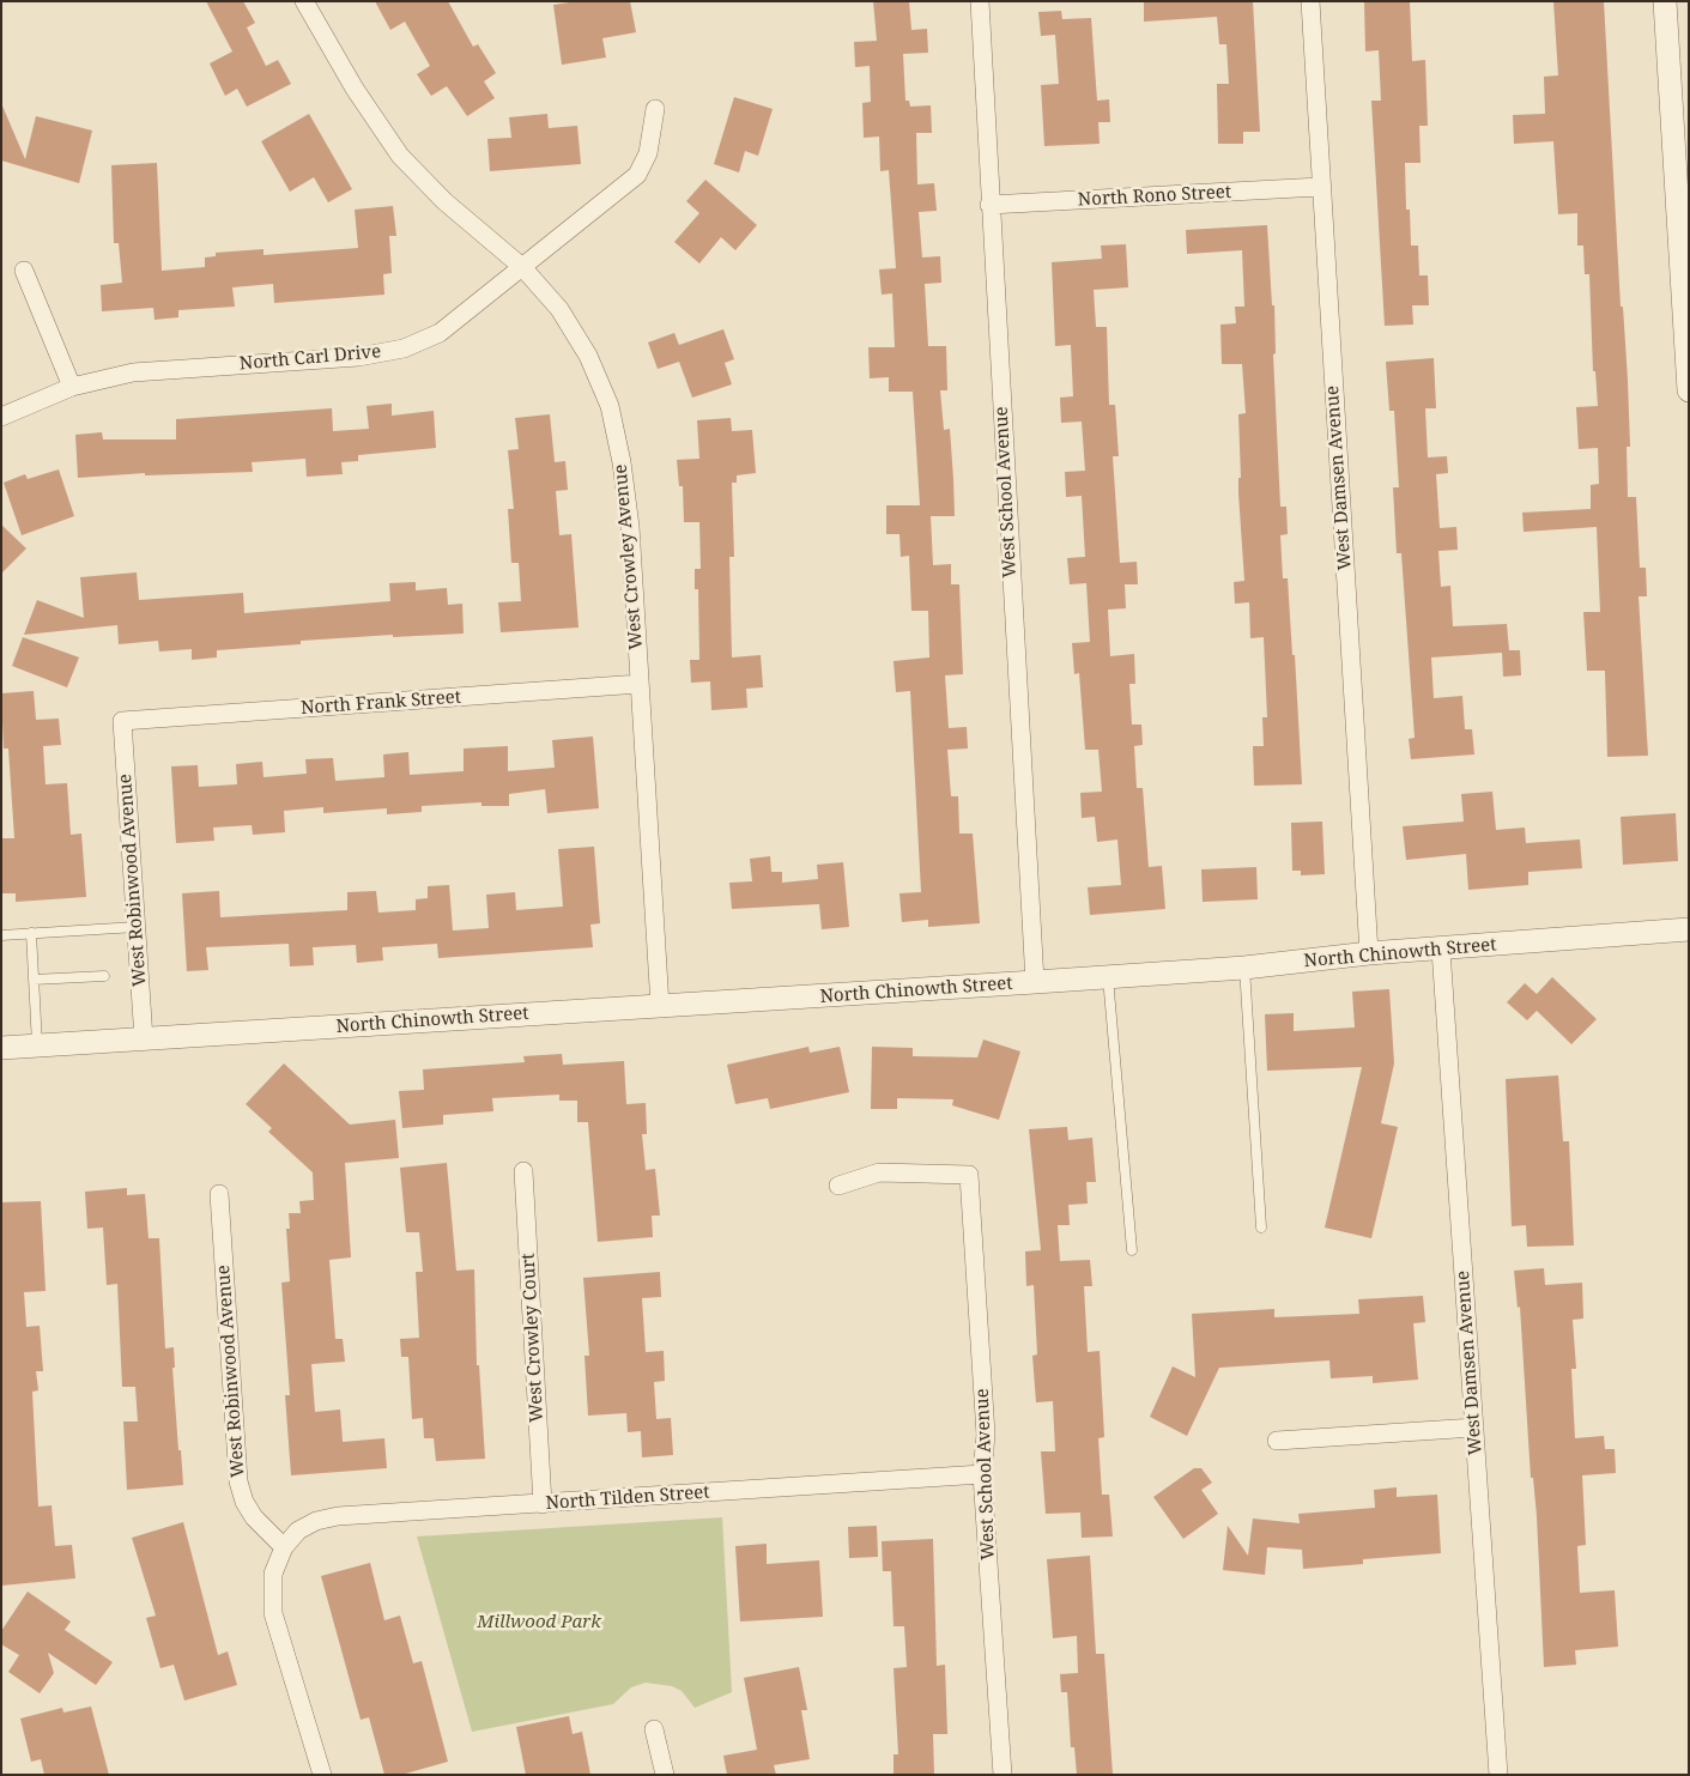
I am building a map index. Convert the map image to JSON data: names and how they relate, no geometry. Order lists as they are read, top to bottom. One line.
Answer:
{"streets":{"street":["North Rono Street","North Carl Drive","West Damsen Avenue","West School Avenue","West Crowley Avenue","North Frank Street","West Robinwood Avenue","North Chinowth Street","West Crowley Court","North Tilden Street"]},"crossings":[["North Rono Street","West Damsen Avenue"],["North Rono Street","West School Avenue"],["North Carl Drive","West Crowley Avenue"],["West Damsen Avenue","North Chinowth Street"],["West School Avenue","North Chinowth Street"],["West School Avenue","North Tilden Street"],["West Crowley Avenue","North Frank Street"],["West Crowley Avenue","North Chinowth Street"],["North Frank Street","West Robinwood Avenue"],["West Robinwood Avenue","North Chinowth Street"],["West Robinwood Avenue","North Tilden Street"],["West Crowley Court","North Tilden Street"]],"parks":["Millwood Park"]}
